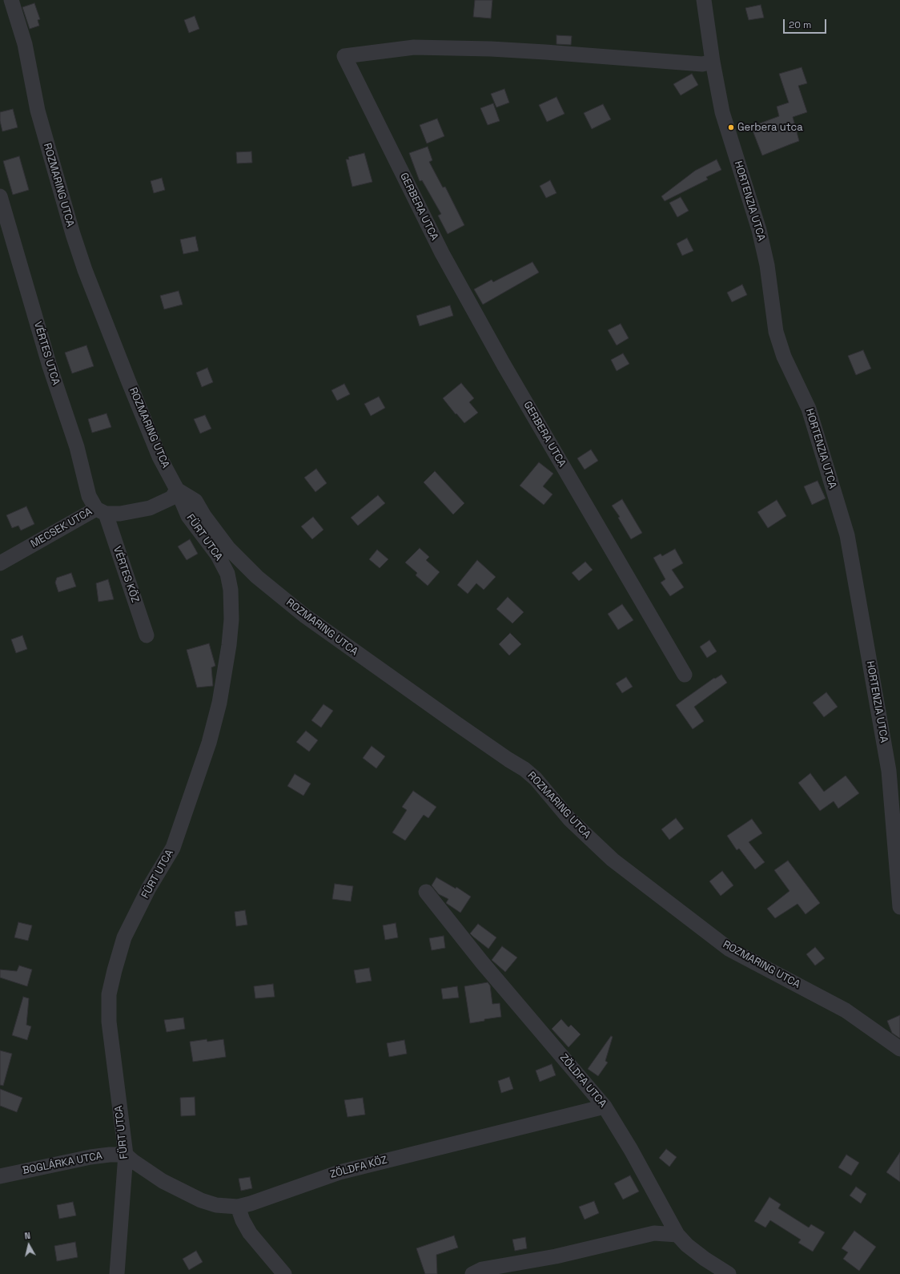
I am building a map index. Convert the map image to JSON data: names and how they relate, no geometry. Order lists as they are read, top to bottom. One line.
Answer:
{"streets":{"street":["ROZMARING UTCA","HORTENZIA UTCA","GERBERA UTCA","VÉRTES UTCA","MECSEK UTCA","FÜRT UTCA","VÉRTES KÖZ","ZÖLDFA UTCA","BOGLÁRKA UTCA","ZÖLDFA KÖZ"]},"crossings":[["ROZMARING UTCA","MECSEK UTCA"],["ROZMARING UTCA","FÜRT UTCA"],["HORTENZIA UTCA","GERBERA UTCA"],["VÉRTES UTCA","MECSEK UTCA"],["VÉRTES UTCA","VÉRTES KÖZ"],["MECSEK UTCA","FÜRT UTCA"],["MECSEK UTCA","VÉRTES KÖZ"],["FÜRT UTCA","BOGLÁRKA UTCA"],["FÜRT UTCA","ZÖLDFA KÖZ"],["ZÖLDFA UTCA","ZÖLDFA KÖZ"],["BOGLÁRKA UTCA","ZÖLDFA KÖZ"]],"places":["Gerbera utca"],"scale_bar":"20 m","north":"top"}
